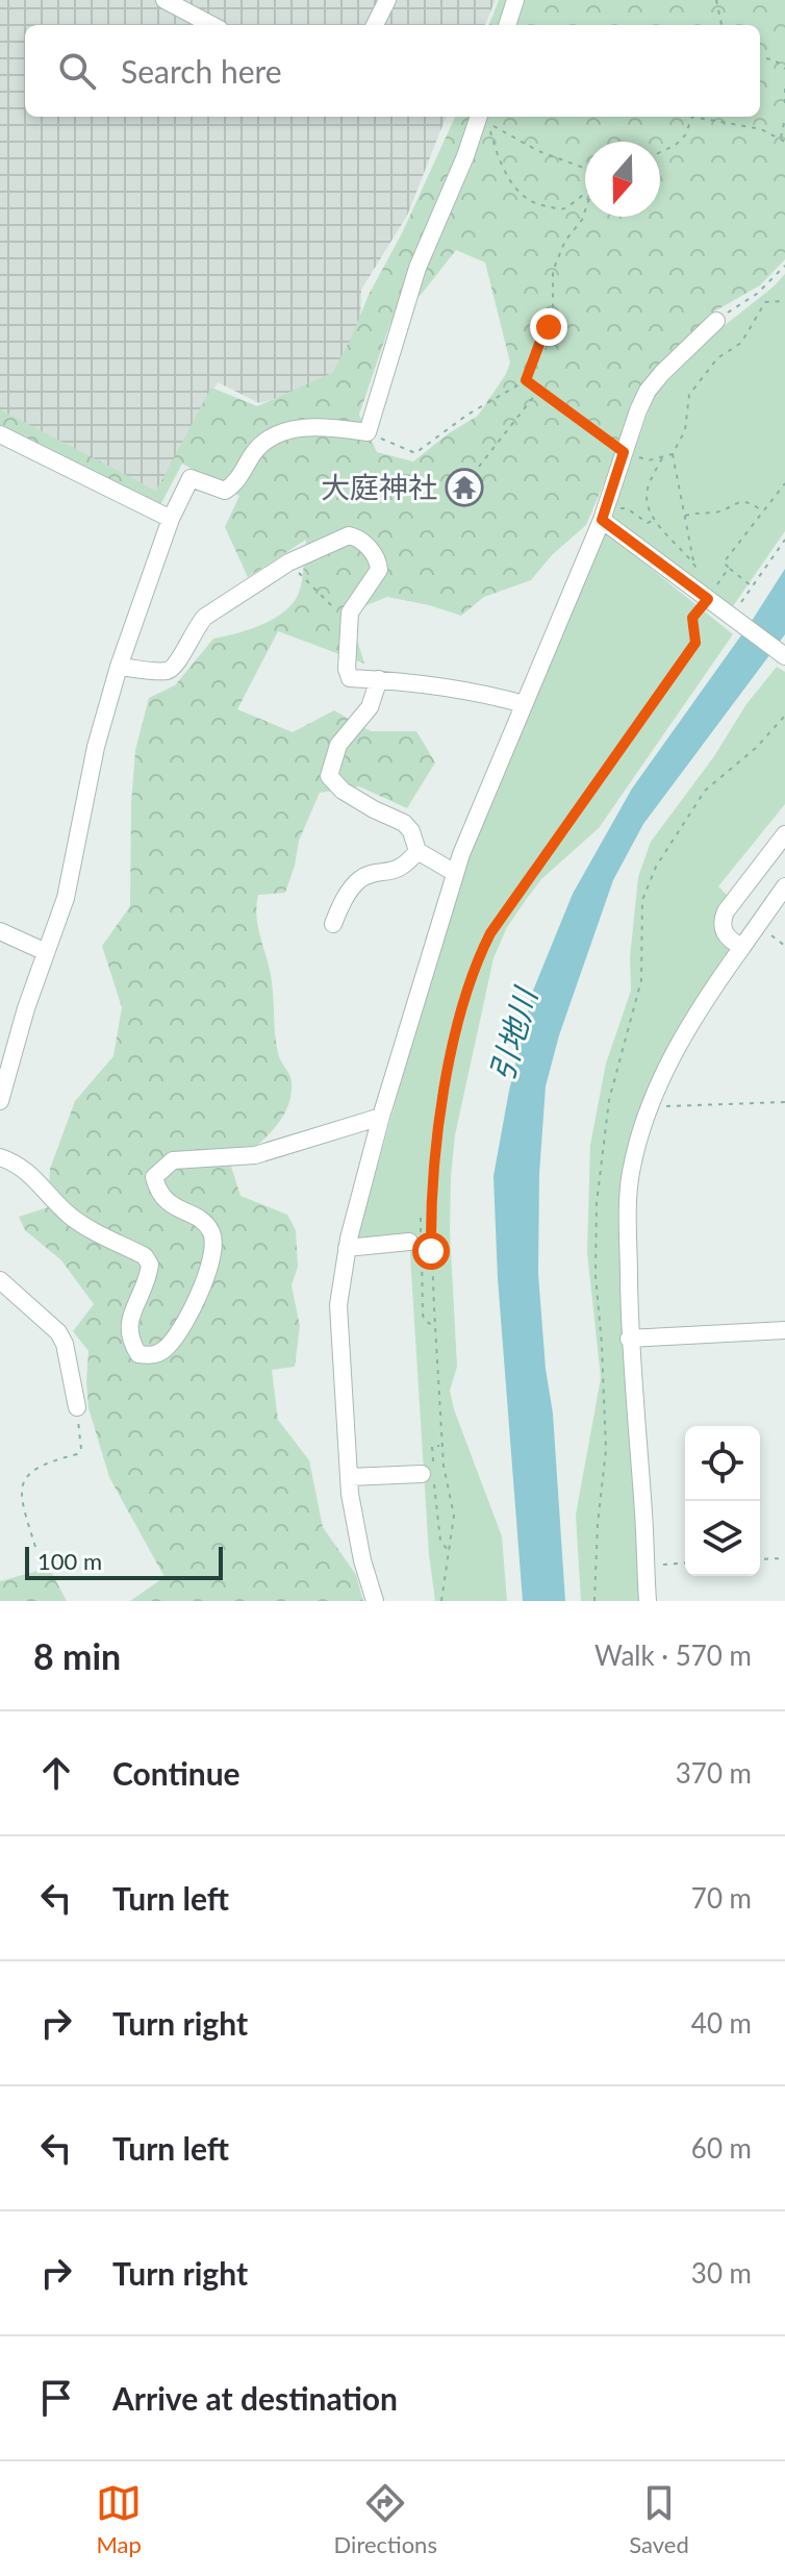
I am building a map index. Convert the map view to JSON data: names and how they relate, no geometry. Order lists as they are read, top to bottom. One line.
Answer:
{"water":["引地川"],"places":{"temple":["大庭神社"]},"scale_bar":"100 m","north":"bottom","page":{"search":"Search here","scale":"100 m","heading":["8 min","Walk · 570 m"],"list":[["Continue","370 m"],["Turn left","70 m"],["Turn right","40 m"],["Turn left","60 m"],["Turn right","30 m"],"Arrive at destination"],"nav":["Map","Directions","Saved"]}}
